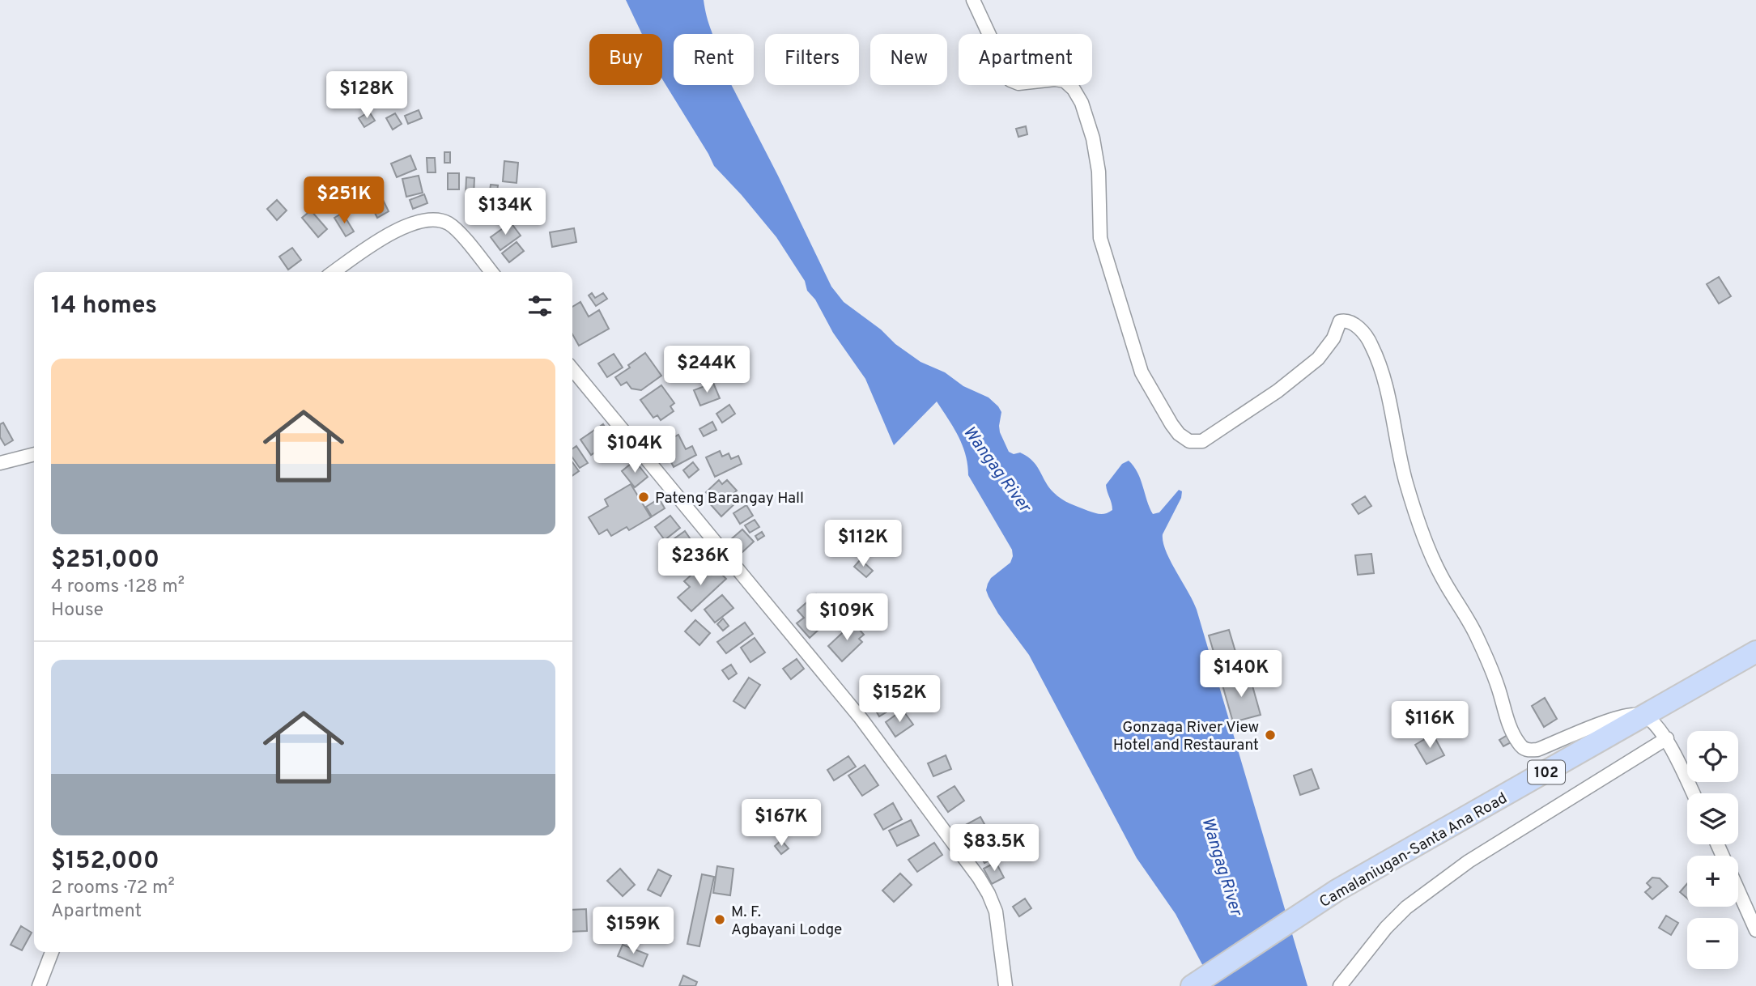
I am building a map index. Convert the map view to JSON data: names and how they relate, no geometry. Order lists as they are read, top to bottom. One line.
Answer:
{"streets":{"main road":["102","Camalaniugan-Santa Ana Road"]},"water":["Wangag River"],"places":["Pateng Barangay Hall","Gonzaga River View Hotel and Restaurant","M. F. Agbayani Lodge"],"page":{"chip":["Buy","Rent","Filters","New","Apartment"],"price":["$128K","$251K","$134K","$244K","$104K","$112K","$236K","$109K","$140K","$152K","$116K","$167K","$83.5K","$159K"],"heading":"14 homes","list":[{"name":"$251,000","note":"4 rooms · 128 m² · House"},{"name":"$152,000","note":"2 rooms · 72 m² · Apartment"}],"map_buttons":["+","−"]}}
